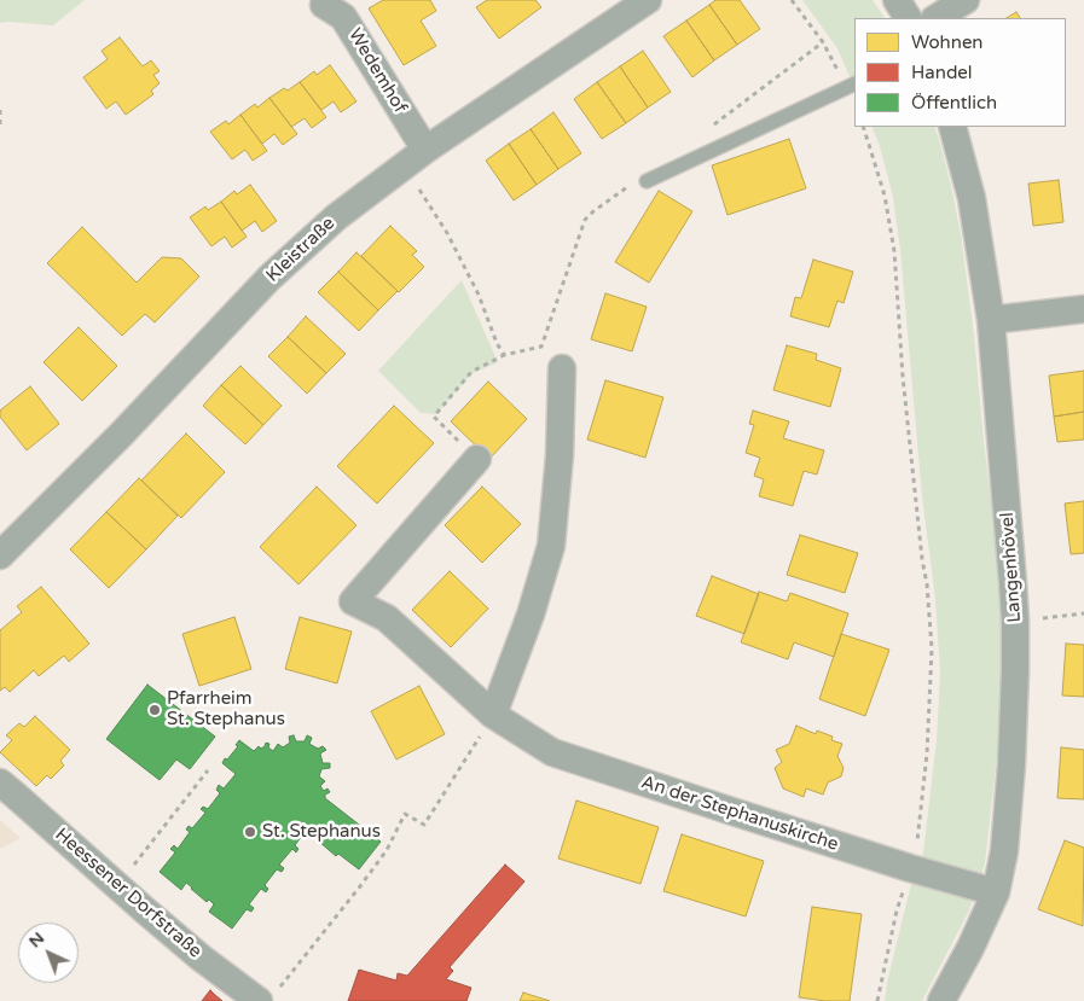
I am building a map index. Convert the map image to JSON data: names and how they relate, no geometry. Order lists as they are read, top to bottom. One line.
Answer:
{"streets":{"street":["Wedemhof","Kleistraße","Langenhövel","An der Stephanuskirche","Heessener Dorfstraße"]},"crossings":[["Wedemhof","Kleistraße"],["Langenhövel","An der Stephanuskirche"]],"places":["Pfarrheim St. Stephanus","St. Stephanus"],"legend":["Wohnen","Handel","Öffentlich"],"north":"top left"}
